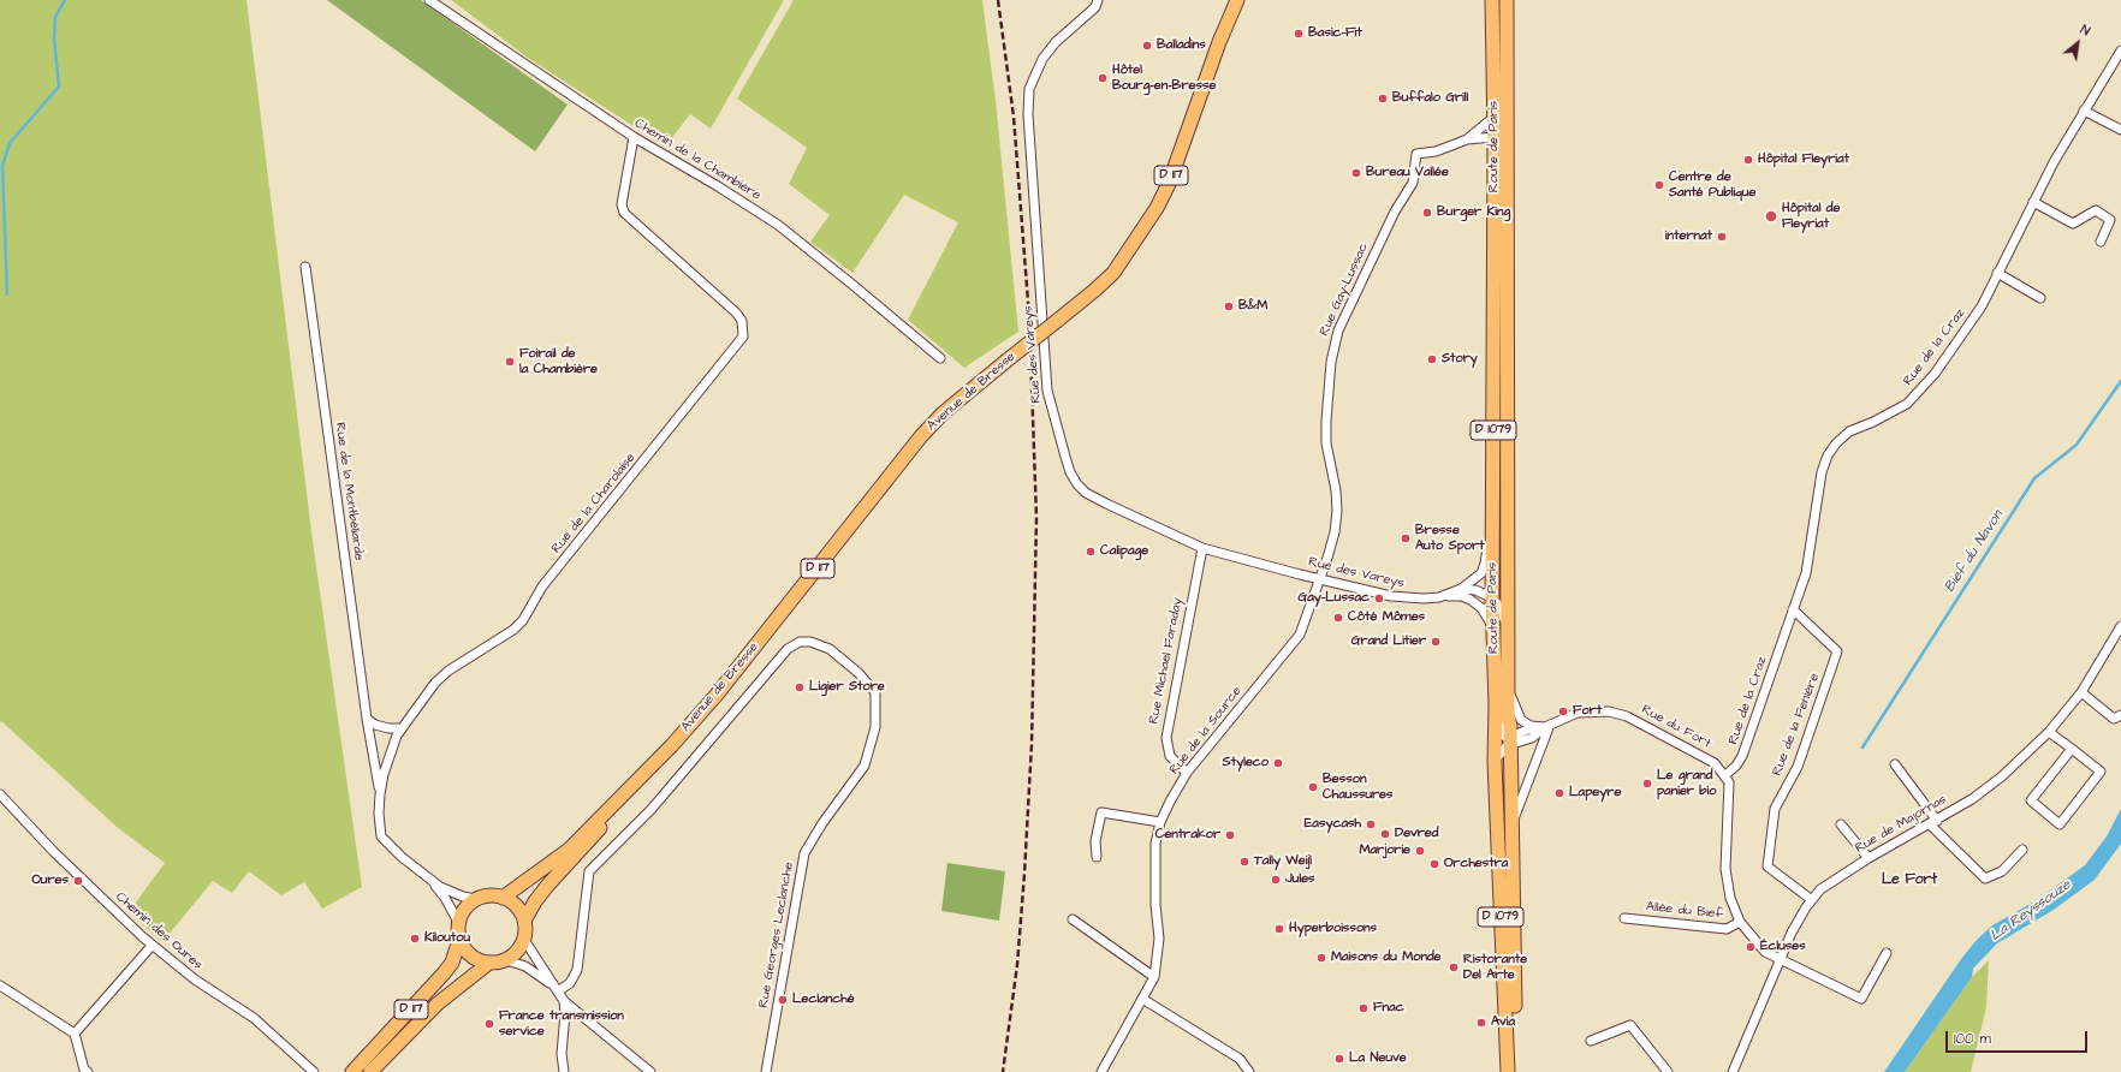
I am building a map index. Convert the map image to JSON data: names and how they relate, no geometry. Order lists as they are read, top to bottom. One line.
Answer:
{"streets":{"main road":["Route de Paris","D 117","Avenue de Bresse","D 1079"],"street":["Chemin de la Chambière","Rue Gay-Lussac","Rue de la Craz","Rue des Vareys","Rue de la Montbéliarde","Rue de la Charolaise","Rue Michael Faraday","Rue de la Fenière","Rue du Fort","Rue de la Source","Rue de Majornas","Allée du Bief","Chemin des Oures","Rue Georges Leclanche"]},"crossings":[["Route de Paris","Rue Gay-Lussac"],["Route de Paris","Rue des Vareys"],["Route de Paris","Rue du Fort"],["Chemin de la Chambière","Rue de la Charolaise"],["D 117","Avenue de Bresse"],["Rue Gay-Lussac","Rue des Vareys"],["Rue Gay-Lussac","Rue de la Source"],["Rue de la Craz","Rue de la Fenière"],["Rue de la Craz","Rue du Fort"],["Rue des Vareys","Rue Michael Faraday"],["Rue des Vareys","Rue de la Source"],["Rue de la Montbéliarde","Rue de la Charolaise"],["Rue Michael Faraday","Rue de la Source"],["Rue de la Fenière","Rue de Majornas"]],"districts":["Le Fort"],"water":["Bief du Navon","La Reyssouze"],"places":["Basic-Fit","Balladins","Hôtel Bourg-en-Bresse","Buffalo Grill","Hôpital Fleyriat","Bureau Vallée","Centre de Santé Publique","Burger King","Hôpital de Fleyriat","internat","B&M","Story","Foirail de la Chambière","Bresse Auto Sport","Calipage","Gay-Lussac","Côté Mômes","Grand Litier","Ligier Store","Fort","Styleco","Le grand panier bio","Besson Chaussures","Lapeyre","Easycash","Devred","Centrakor","Marjorie","Tally Weijl","Orchestra","Jules","Oures","Hyperboissons","Kiloutou","Écluses","Maisons du Monde","Ristorante Del Arte","Leclanché","Fnac","Avia","France transmission service","La Neuve"],"scale_bar":"100 m","north":"top right"}
